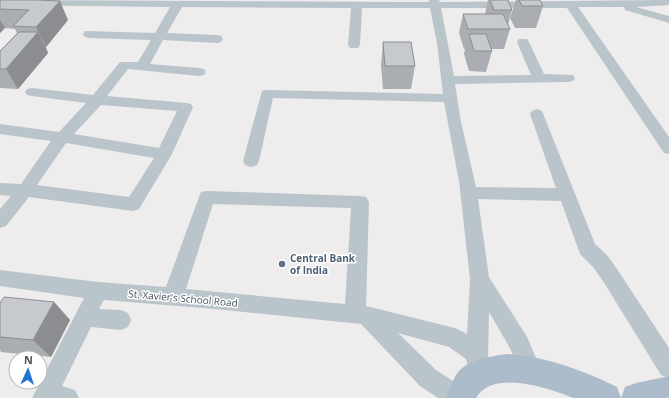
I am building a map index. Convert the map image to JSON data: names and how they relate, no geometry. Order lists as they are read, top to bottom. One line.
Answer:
{"streets":{"street":["St. Xavier's School Road"]},"places":["Central Bank of India"],"north":"top"}
